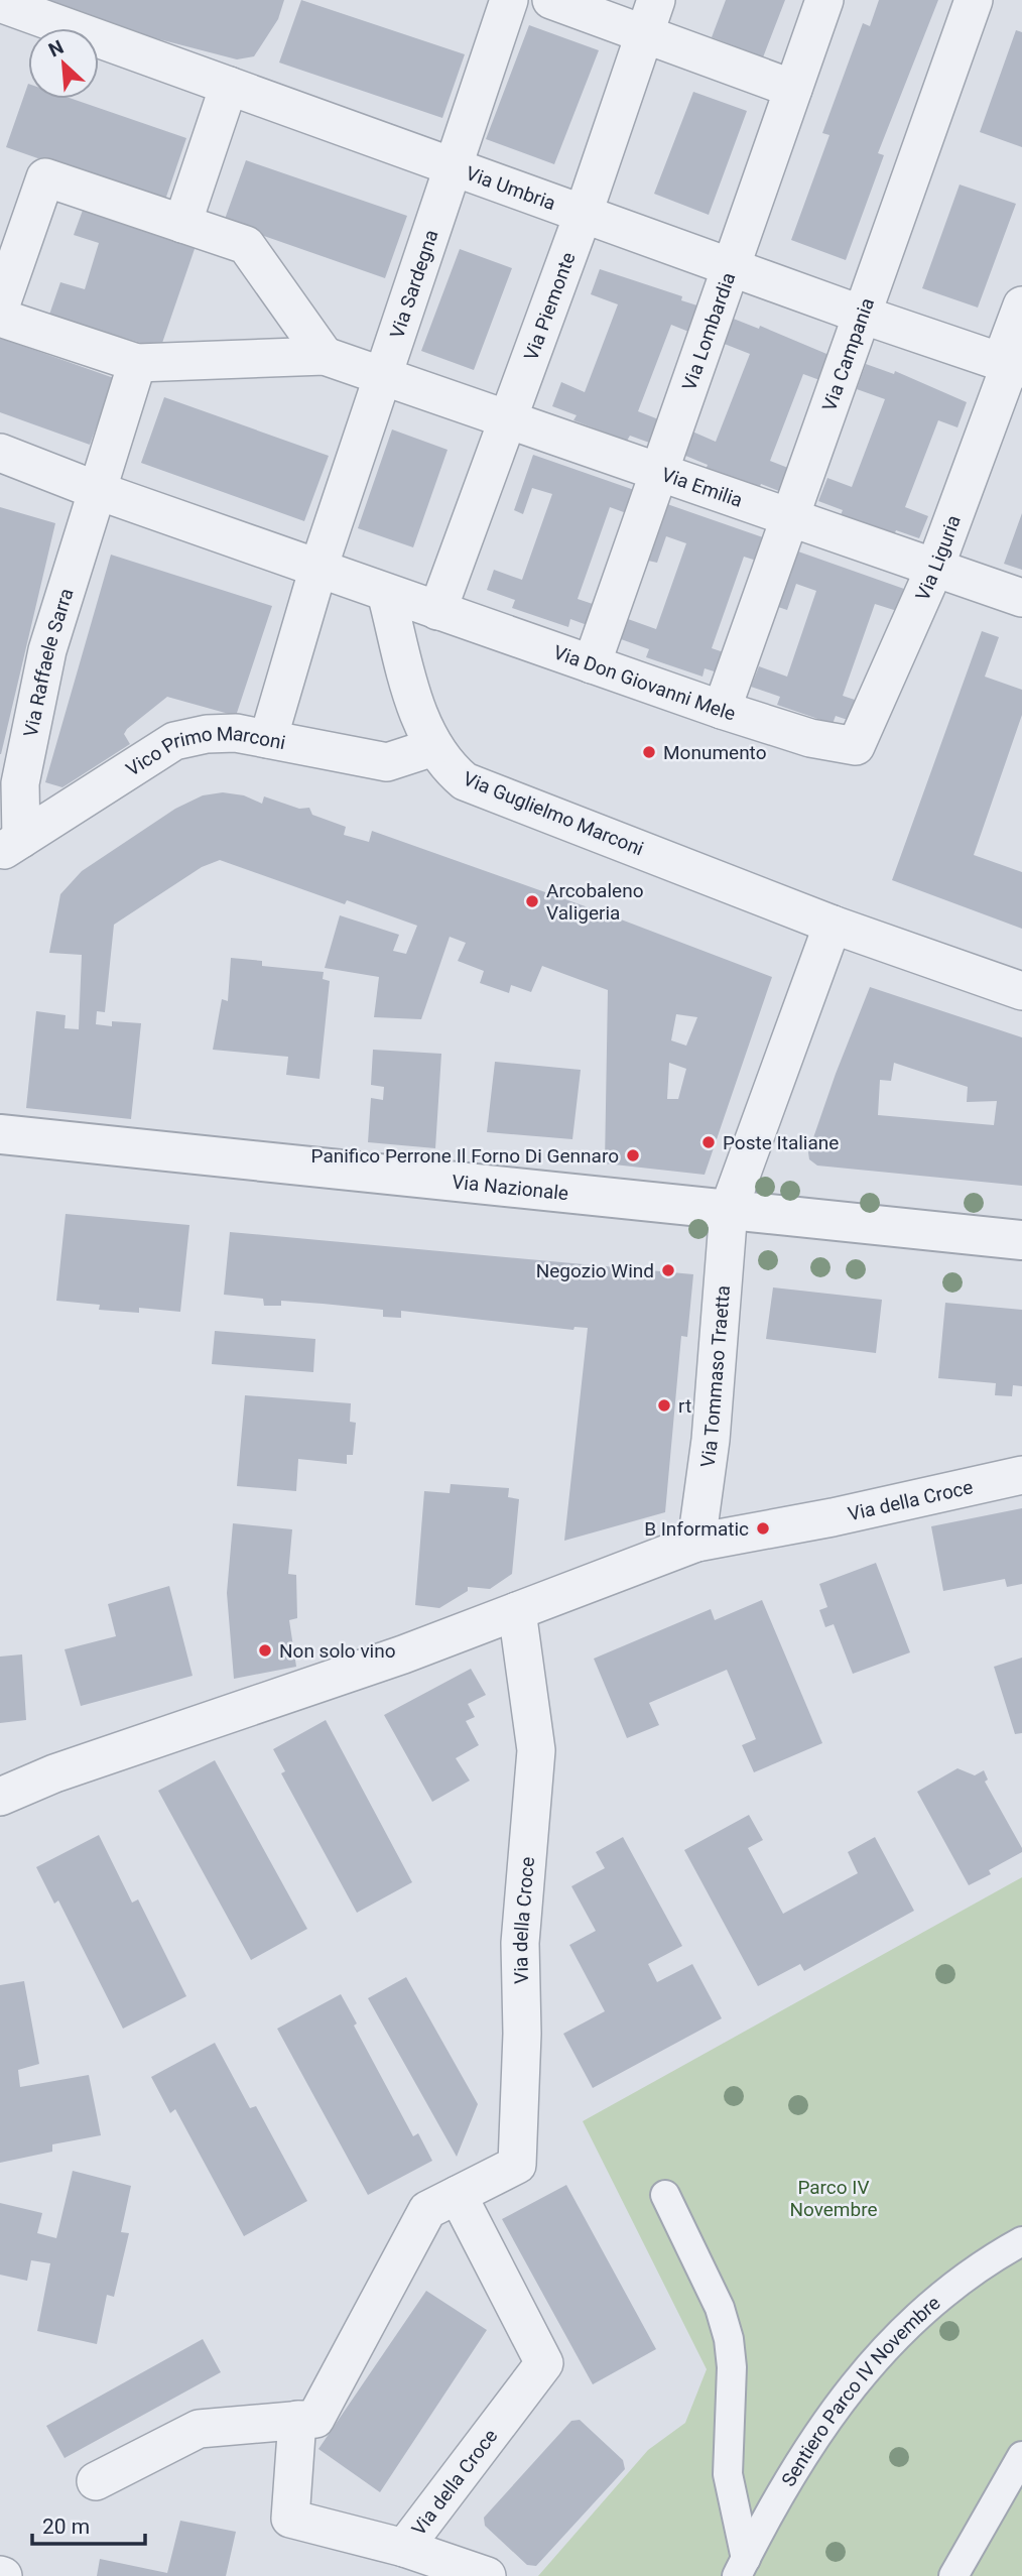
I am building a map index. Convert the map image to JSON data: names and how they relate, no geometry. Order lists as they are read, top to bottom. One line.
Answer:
{"streets":{"street":["Via Umbria","Via Sardegna","Via Piemonte","Via Lombardia","Via Campania","Via Emilia","Via Liguria","Via Raffaele Sarra","Via Don Giovanni Mele","Vico Primo Marconi","Via Guglielmo Marconi","Via Nazionale","Via Tommaso Traetta","Via della Croce","Sentiero Parco IV Novembre"]},"crossings":[["Via Umbria","Via Sardegna"],["Via Umbria","Via Piemonte"],["Via Umbria","Via Lombardia"],["Via Umbria","Via Campania"],["Via Umbria","Via Liguria"],["Via Sardegna","Via Emilia"],["Via Sardegna","Vico Primo Marconi"],["Via Piemonte","Via Emilia"],["Via Piemonte","Via Don Giovanni Mele"],["Via Lombardia","Via Emilia"],["Via Lombardia","Via Don Giovanni Mele"],["Via Campania","Via Emilia"],["Via Campania","Via Don Giovanni Mele"],["Via Emilia","Via Liguria"],["Via Liguria","Via Don Giovanni Mele"],["Via Raffaele Sarra","Vico Primo Marconi"],["Via Don Giovanni Mele","Via Guglielmo Marconi"],["Vico Primo Marconi","Via Guglielmo Marconi"],["Via Nazionale","Via Tommaso Traetta"],["Via Tommaso Traetta","Via della Croce"]],"parks":["Parco IV Novembre"],"places":["Monumento","Arcobaleno Valigeria","Poste Italiane","Panifico Perrone Il Forno Di Gennaro","Negozio Wind","rt","B Informatic","Non solo vino"],"scale_bar":"20 m","north":"top left"}
